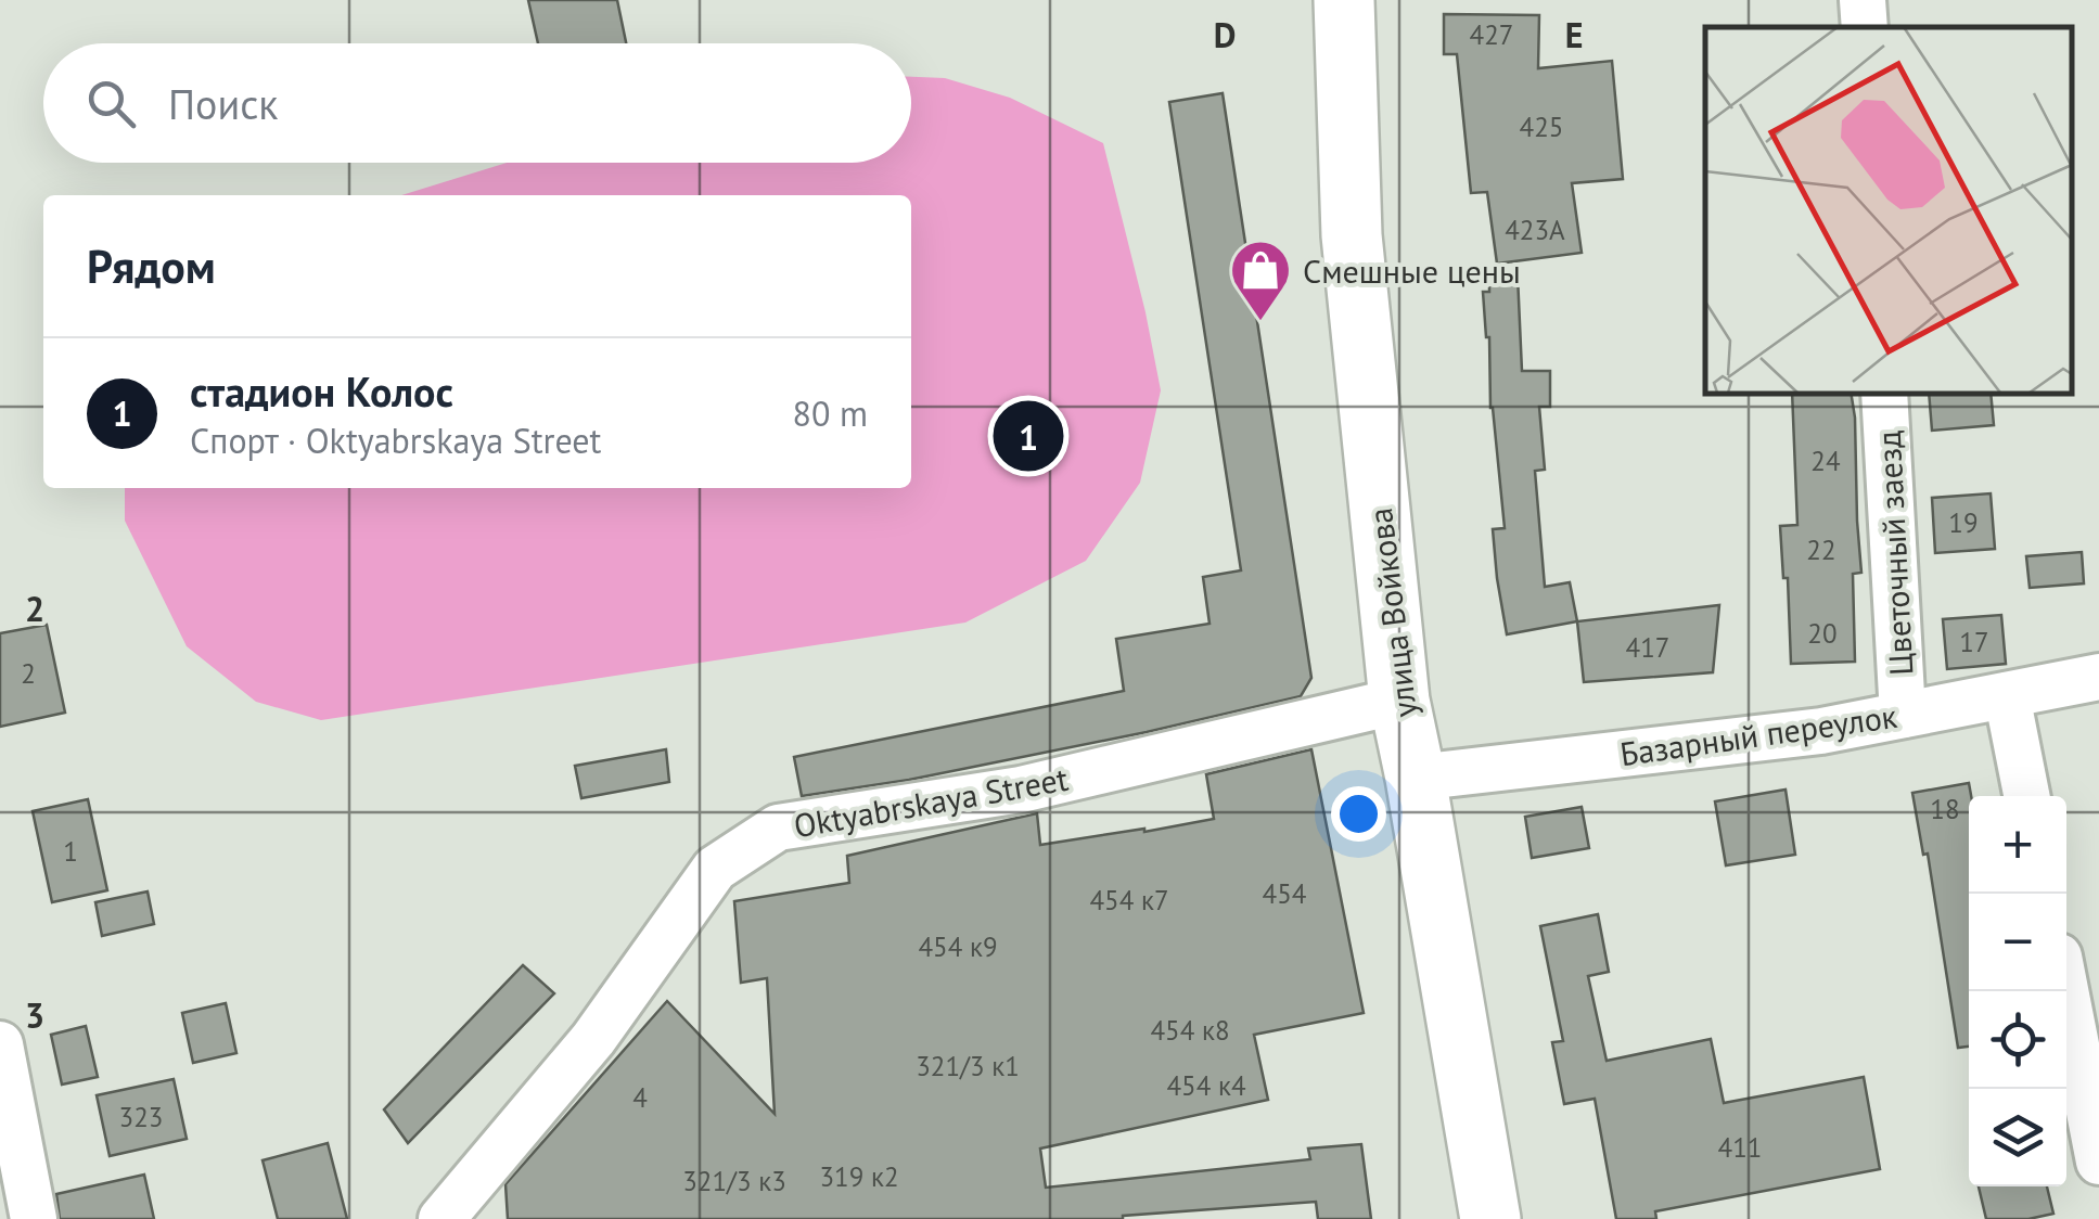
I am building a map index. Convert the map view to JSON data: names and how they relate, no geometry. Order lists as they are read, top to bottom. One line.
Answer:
{"streets":{"street":["Цветочный заезд","улица Войкова","Базарный переулок","Oktyabrskaya Street"]},"crossings":[["Цветочный заезд","Базарный переулок"],["улица Войкова","Базарный переулок"],["улица Войкова","Oktyabrskaya Street"]],"places":{"shop":["Смешные цены"]},"house_numbers":["427","425","423А","24","19","22","20","17","417","2","18","1","454","454 к7","454 к9","454 к8","321/3 к1","454 к4","4","323","411","319 к2","321/3 к3"],"page":{"search":"Поиск","heading":"Рядом","list":[{"mark":"1","name":"стадион Колос","note":"Спорт · Oktyabrskaya Street","value":"80 m"}],"pins":"1","map_buttons":["+","−"]},"grid":{"columns":["D","E"],"rows":["2","3"]}}
